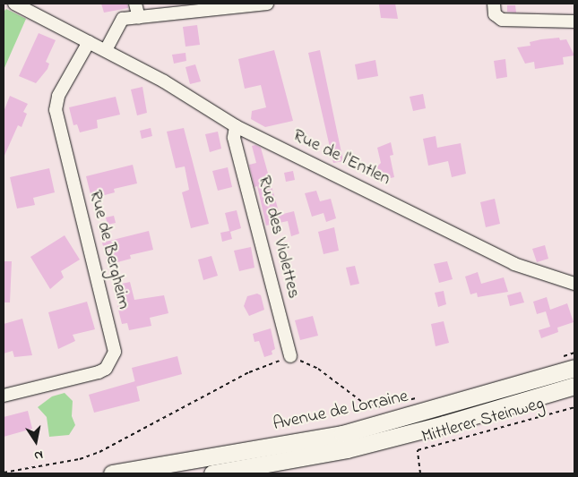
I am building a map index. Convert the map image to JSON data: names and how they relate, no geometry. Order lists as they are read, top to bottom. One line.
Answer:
{"streets":{"main road":["Avenue de Lorraine"],"street":["Rue de l'Entlen","Rue des Violettes","Rue de Bergheim"],"path":["Mittlerer Steinweg"]},"crossings":[["Rue de l'Entlen","Rue des Violettes"],["Rue de l'Entlen","Rue de Bergheim"]],"north":"bottom"}
